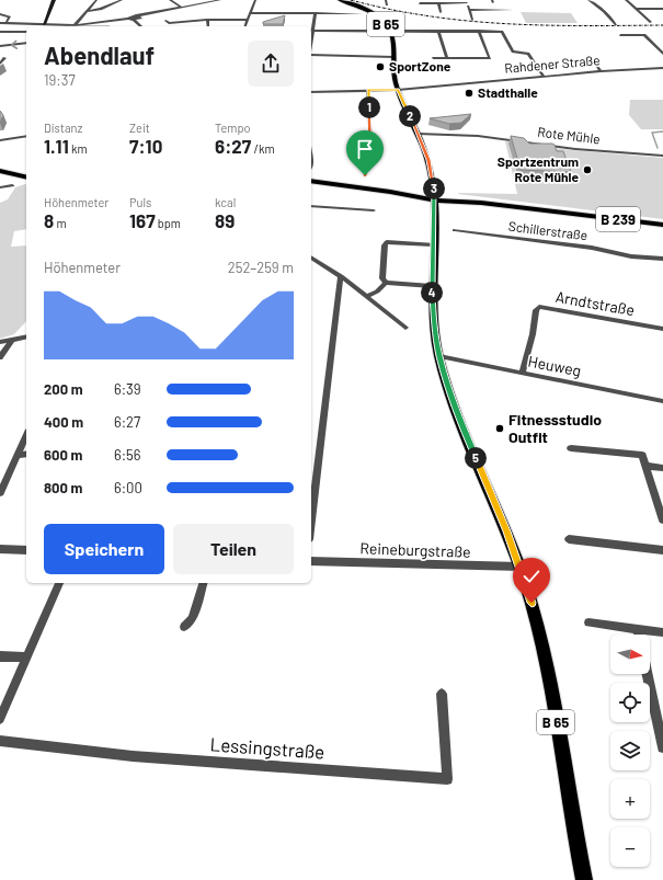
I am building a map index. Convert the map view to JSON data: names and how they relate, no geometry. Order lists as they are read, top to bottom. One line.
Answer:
{"streets":{"main road":["B 65","B 239"],"street":["Rahdener Straße","Rote Mühle","Schillerstraße","Arndtstraße","Heuweg","Reineburgstraße","Lessingstraße"]},"crossings":[["B 65","Rahdener Straße"],["B 65","Rote Mühle"],["B 65","B 239"],["B 65","Heuweg"],["B 65","Reineburgstraße"],["Arndtstraße","Heuweg"]],"places":["SportZone","Stadthalle","Sportzentrum Rote Mühle","Fitnessstudio Outfit"],"north":"right","page":{"heading":["Abendlauf","19:37"],"pins":["1","2","3","4","5"],"stats":[["Distanz","1.11 km"],["Zeit","7:10"],["Tempo","6:27 /km"],["Höhenmeter","8 m"],["Puls","167 bpm"],["kcal","89"]],"chart":["Höhenmeter","252–259 m"],"list":[{"name":"200 m","note":"6:39"},{"name":"400 m","note":"6:27"},{"name":"600 m","note":"6:56"},{"name":"800 m","note":"6:00"}],"buttons":["Speichern","Teilen"],"map_buttons":["+","−"]}}
